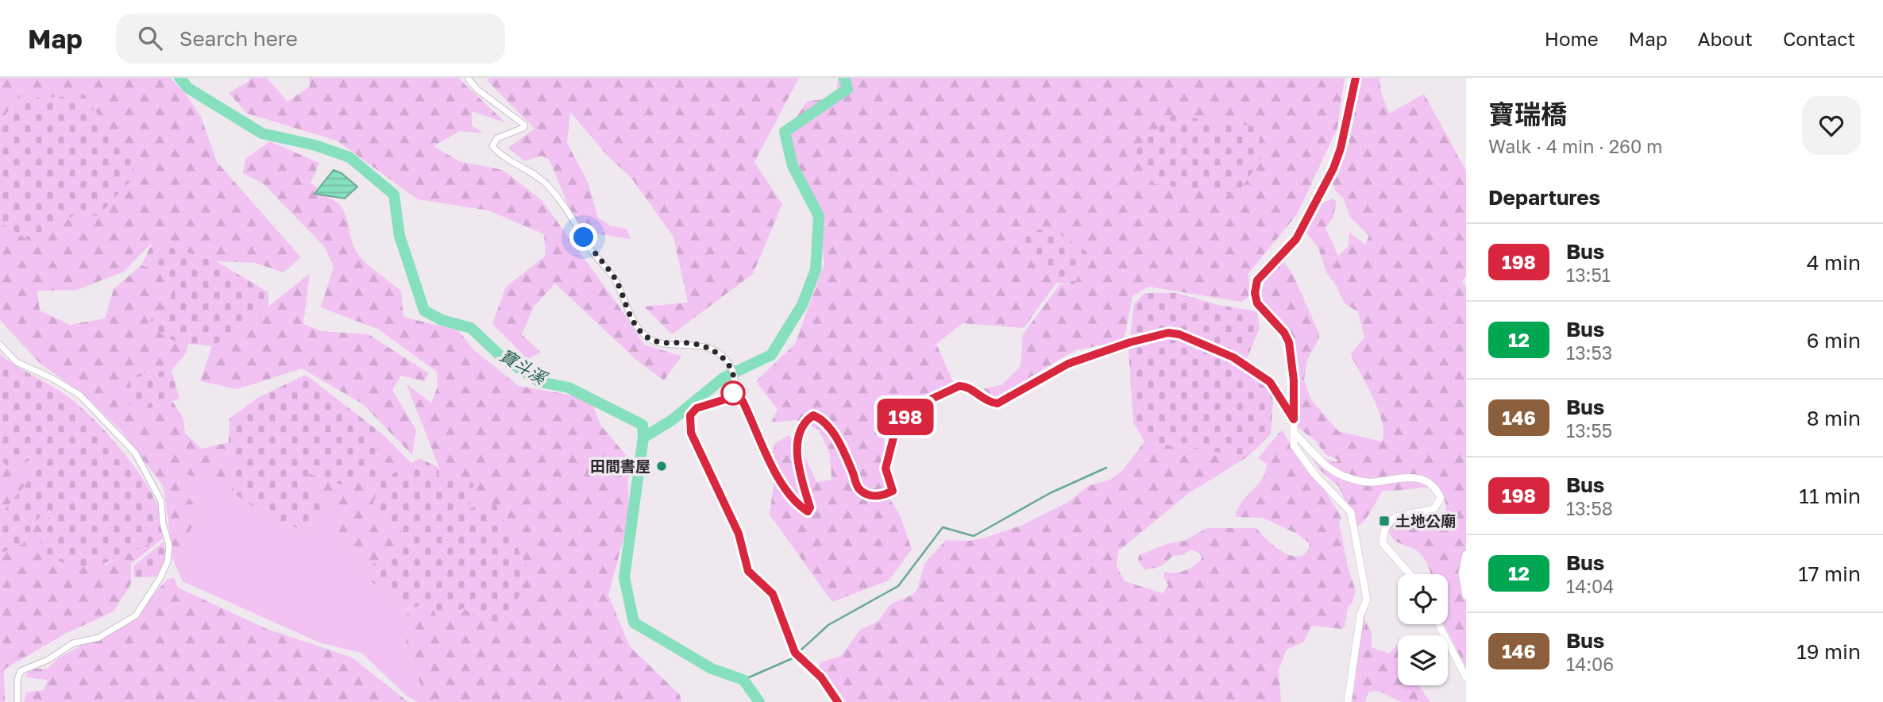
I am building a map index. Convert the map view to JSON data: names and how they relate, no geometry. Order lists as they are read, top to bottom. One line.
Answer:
{"water":["寶斗溪"],"places":{"other":["田間書屋"],"transit":["土地公廟"]},"lines":["bus line 198"],"page":{"header":"Map","search":"Search here","nav":["Home","Map","About","Contact"],"on_map":"198","heading":[["寶瑞橋","Walk · 4 min · 260 m"],"Departures"],"list":[{"mark":"198","name":"Bus","note":"13:51","value":"4 min"},{"mark":"12","name":"Bus","note":"13:53","value":"6 min"},{"mark":"146","name":"Bus","note":"13:55","value":"8 min"},{"mark":"198","name":"Bus","note":"13:58","value":"11 min"},{"mark":"12","name":"Bus","note":"14:04","value":"17 min"},{"mark":"146","name":"Bus","note":"14:06","value":"19 min"}]}}
